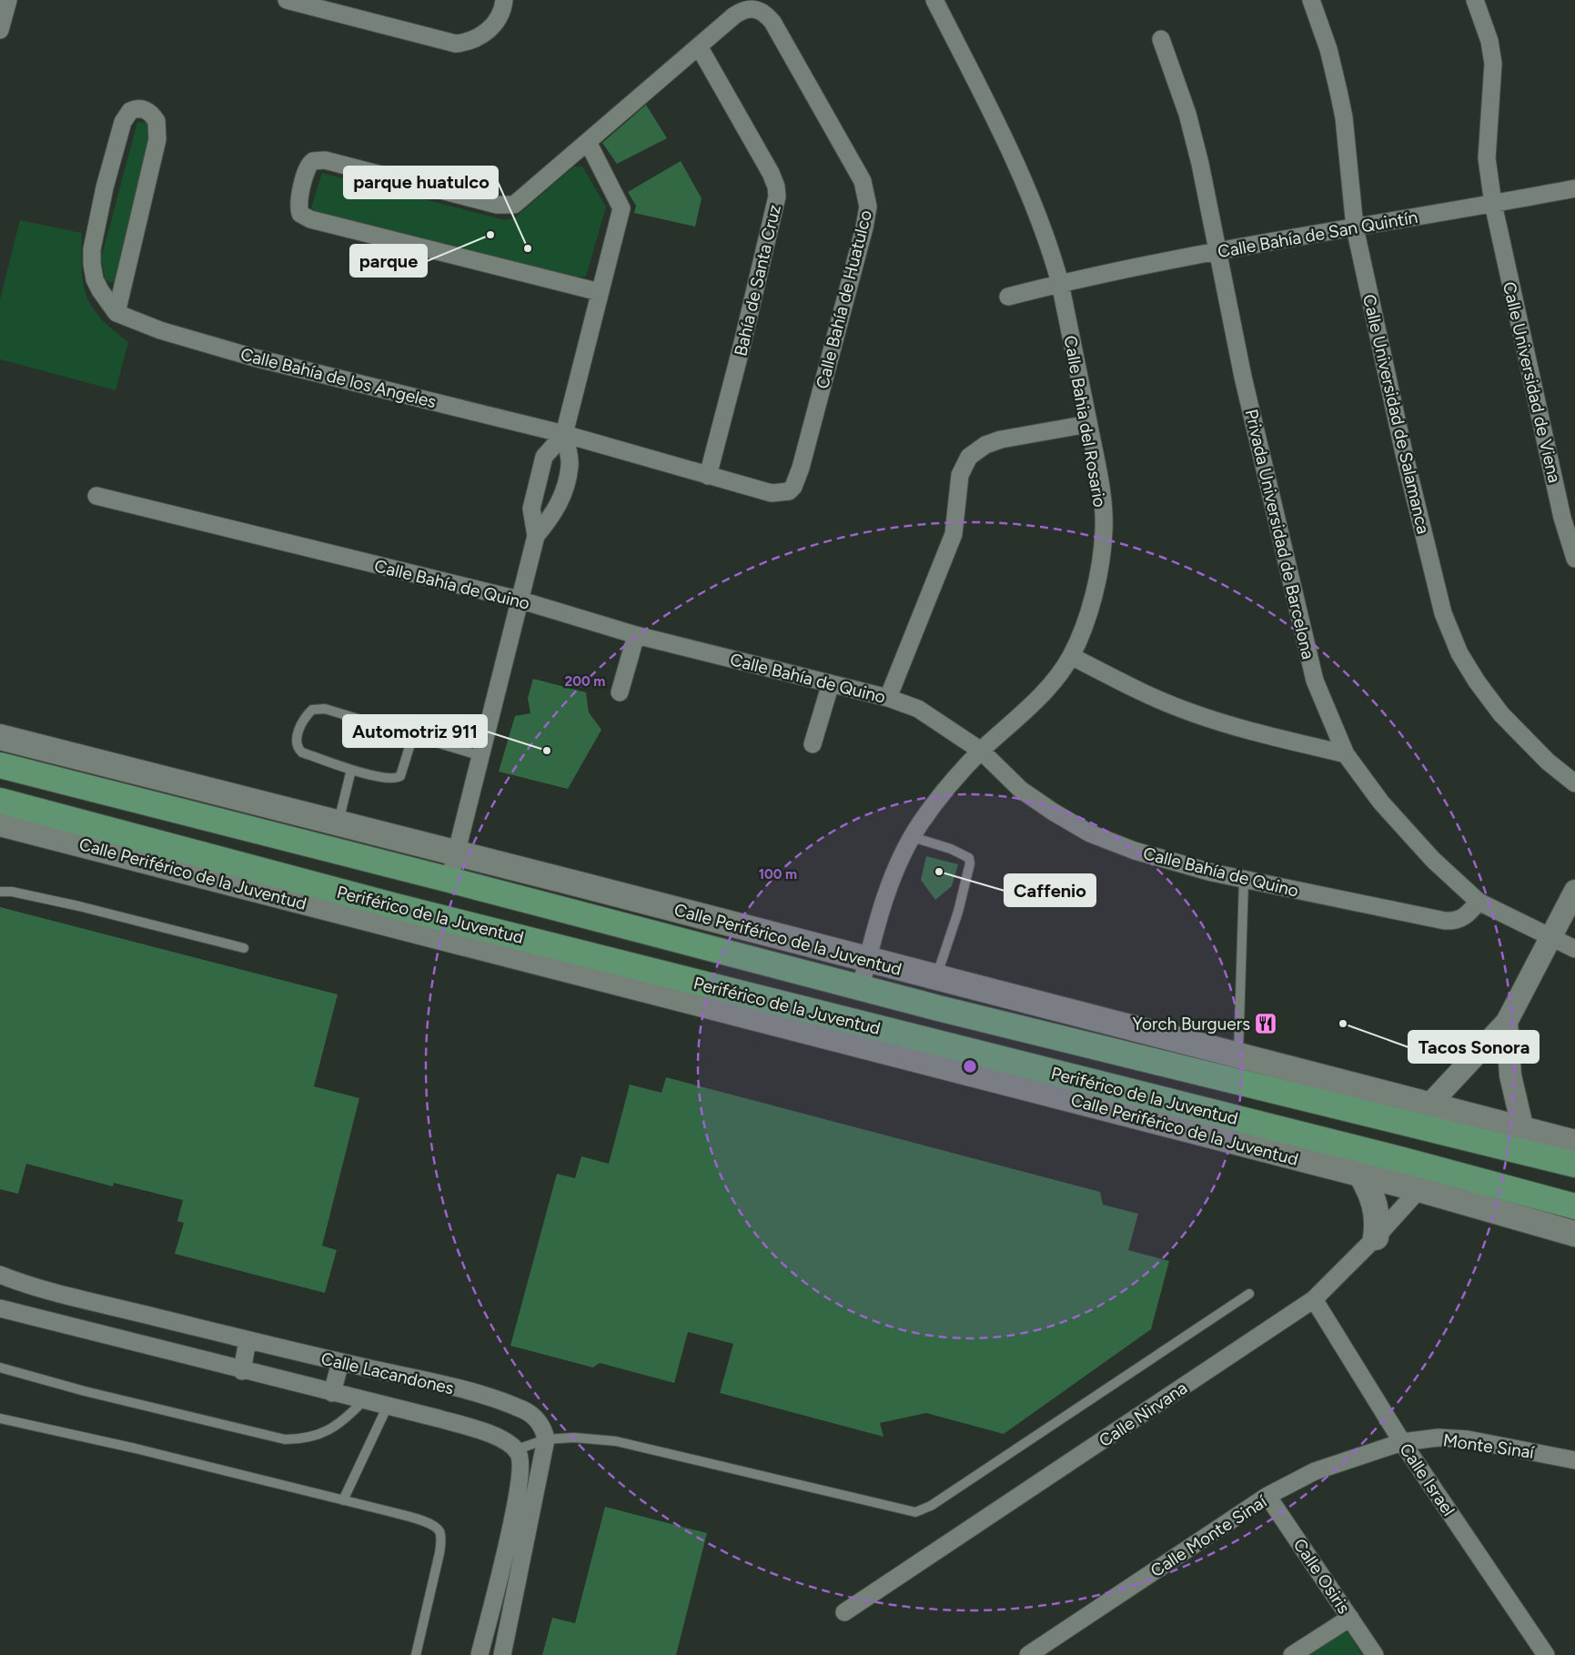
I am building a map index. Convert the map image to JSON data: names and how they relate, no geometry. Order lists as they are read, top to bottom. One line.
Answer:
{"streets":{"highway":["Periférico de la Juventud"],"main road":["Calle Periférico de la Juventud"],"street":["Calle Bahía de San Quintín","Bahía de Santa Cruz","Calle Bahía de Huatulco","Calle Bahía de los Angeles","Calle Universidad de Viena","Calle Universidad de Salamanca","Calle Bahia del Rosario","Privada Universidad de Barcelona","Calle Bahía de Quino","Calle Lacandones","Calle Nirvana","Monte Sinaí","Calle Israel","Calle Monte Sinaí","Calle Osiris"]},"crossings":[["Calle Bahía de San Quintín","Calle Universidad de Viena"],["Calle Bahía de San Quintín","Calle Universidad de Salamanca"],["Calle Bahía de San Quintín","Calle Bahia del Rosario"],["Calle Bahía de San Quintín","Privada Universidad de Barcelona"],["Bahía de Santa Cruz","Calle Bahía de Huatulco"],["Calle Bahía de Huatulco","Calle Bahía de los Angeles"],["Calle Bahia del Rosario","Calle Bahía de Quino"],["Calle Bahia del Rosario","Calle Periférico de la Juventud"],["Calle Bahia del Rosario","Periférico de la Juventud"],["Privada Universidad de Barcelona","Calle Bahía de Quino"],["Calle Periférico de la Juventud","Periférico de la Juventud"],["Calle Periférico de la Juventud","Calle Nirvana"],["Calle Nirvana","Calle Israel"],["Monte Sinaí","Calle Israel"],["Monte Sinaí","Calle Monte Sinaí"],["Calle Israel","Calle Monte Sinaí"],["Calle Monte Sinaí","Calle Osiris"]],"places":{"other":["parque","parque huatulco","Automotriz 911","Caffenio","Tacos Sonora"],"restaurant":["Yorch Burguers"]},"rings":["200 m","100 m"]}
